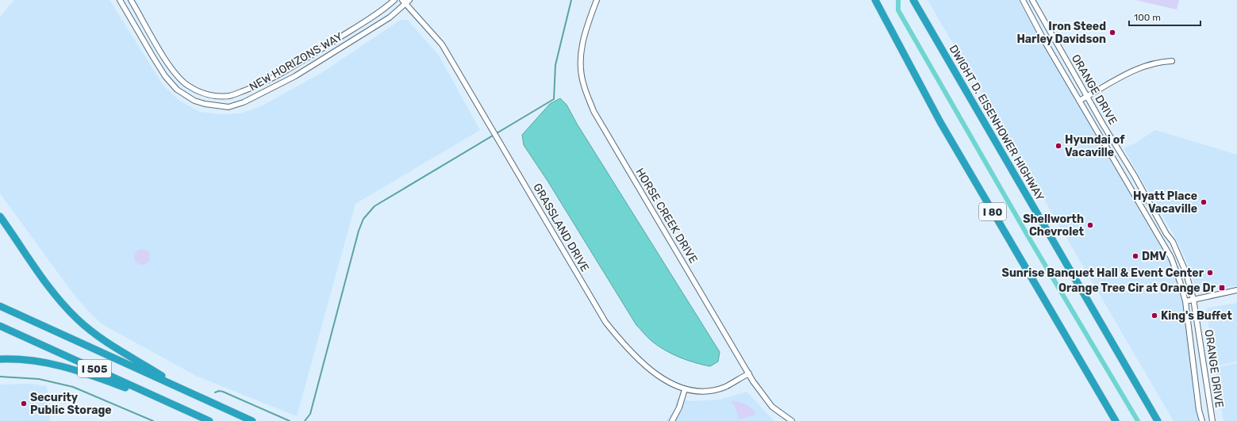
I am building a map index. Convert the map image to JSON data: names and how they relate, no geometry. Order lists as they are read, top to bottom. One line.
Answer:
{"streets":{"highway":["DWIGHT D. EISENHOWER HIGHWAY","I 80","I 505"],"street":["NEW HORIZONS WAY","ORANGE DRIVE","HORSE CREEK DRIVE","GRASSLAND DRIVE"]},"crossings":[["NEW HORIZONS WAY","GRASSLAND DRIVE"],["HORSE CREEK DRIVE","GRASSLAND DRIVE"]],"places":{"other":["Iron Steed Harley Davidson","Hyundai of Vacaville","Hyatt Place Vacaville","Shellworth Chevrolet","DMV","Sunrise Banquet Hall & Event Center","King's Buffet","Security Public Storage"],"transit":["Orange Tree Cir at Orange Dr"]},"scale_bar":"100 m"}
